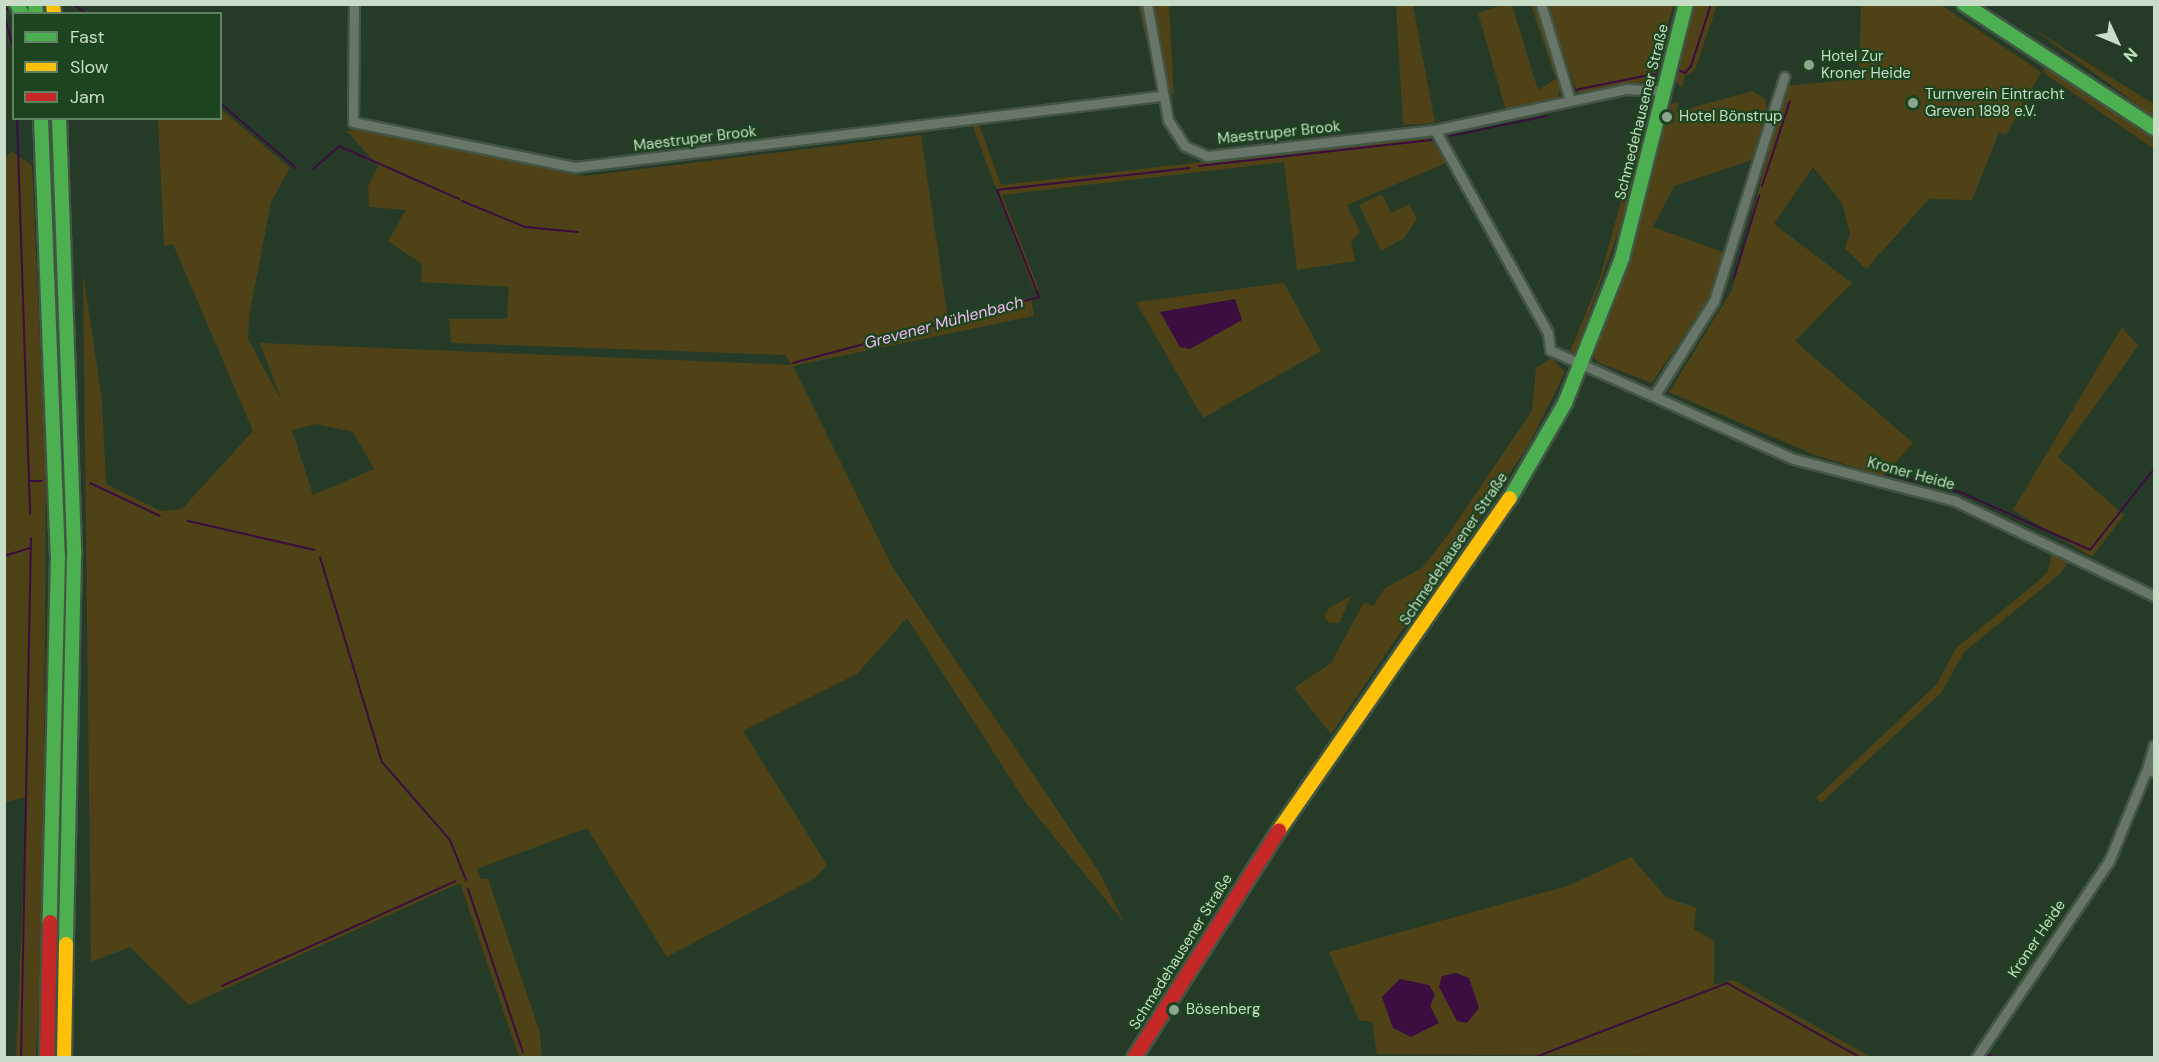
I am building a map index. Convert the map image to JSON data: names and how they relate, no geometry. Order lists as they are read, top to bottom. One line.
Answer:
{"streets":{"main road":["Schmedehausener Straße"],"street":["Maestruper Brook","Kroner Heide"]},"crossings":[["Schmedehausener Straße","Maestruper Brook"],["Schmedehausener Straße","Kroner Heide"]],"water":["Grevener Mühlenbach"],"places":["Hotel Zur Kroner Heide","Turnverein Eintracht Greven 1898 e.V.","Hotel Bönstrup","Bösenberg"],"legend":["Fast","Slow","Jam"],"north":"bottom right"}
